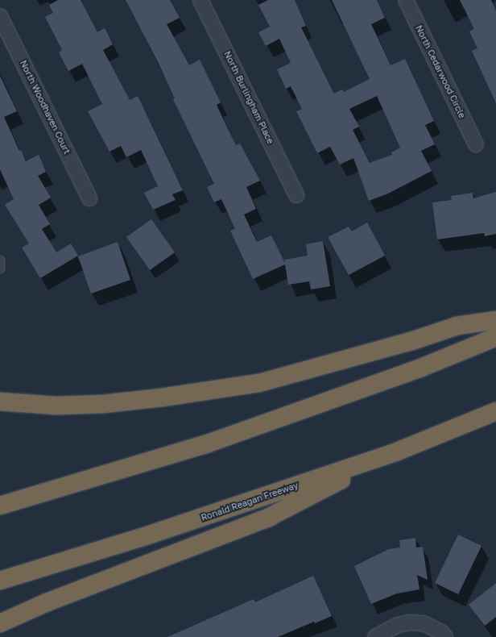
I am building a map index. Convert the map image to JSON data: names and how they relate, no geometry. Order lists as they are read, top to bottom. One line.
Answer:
{"streets":{"highway":["Ronald Reagan Freeway"],"street":["North Cedarwood Circle","North Burlingham Place","North Woodhaven Court"]}}
